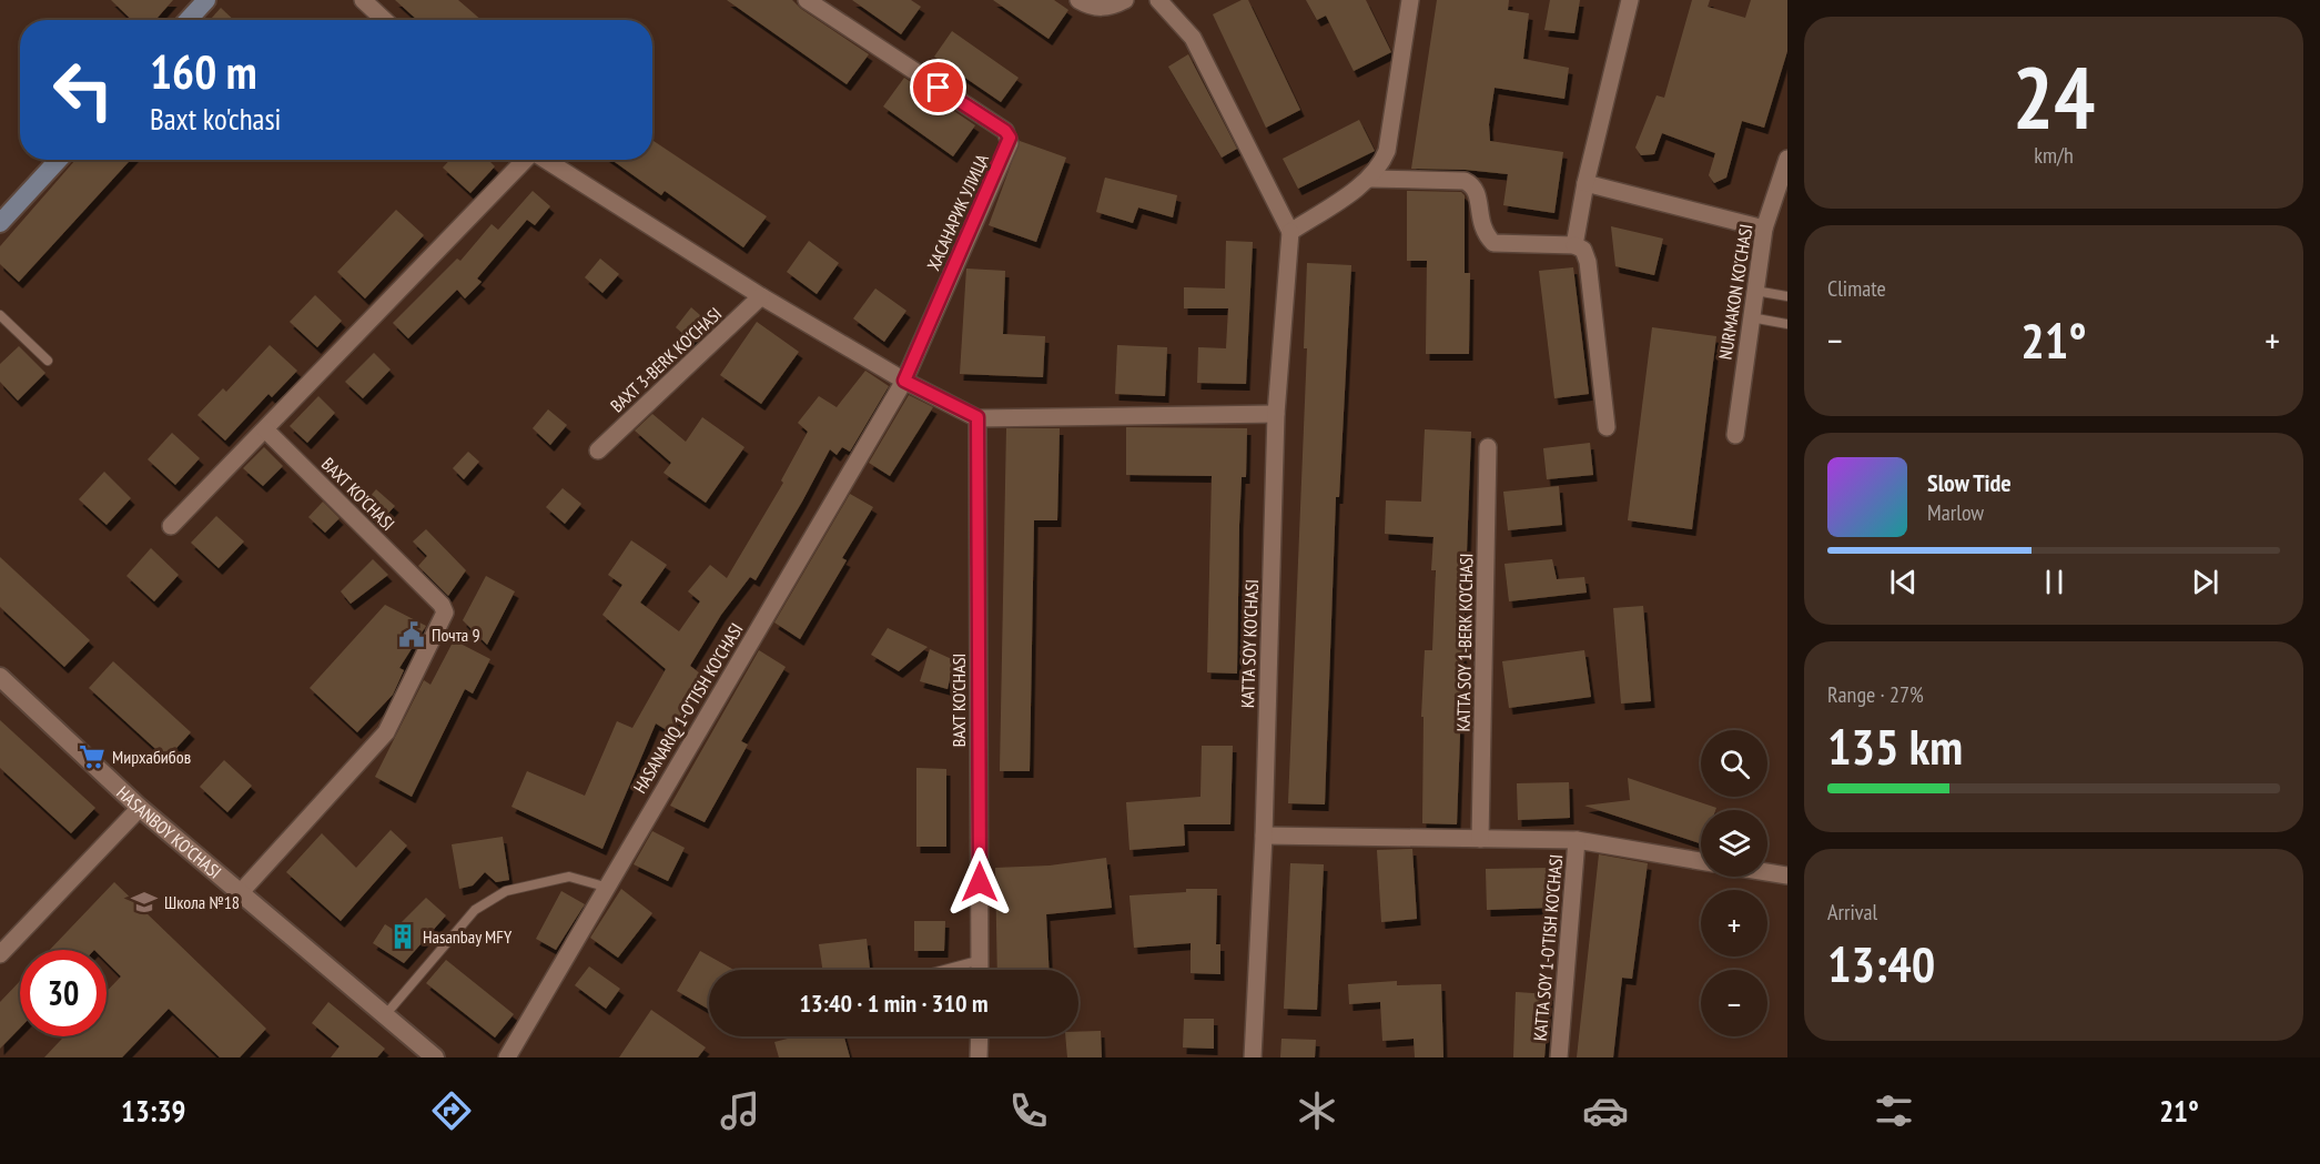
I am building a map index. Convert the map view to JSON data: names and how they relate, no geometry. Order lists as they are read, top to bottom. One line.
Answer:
{"streets":{"street":["ХАСАНАРИК УЛИЦА","NURMAKON KO'CHASI","BAXT 3-BERK KO'CHASI","BAXT KO'CHASI","KATTA SOY 1-BERK KO'CHASI","KATTA SOY KO'CHASI","HASANARIQ 1-O'TISH KO'CHASI","HASANBOY KO'CHASI","KATTA SOY 1-O'TISH KO'CHASI"]},"crossings":[["ХАСАНАРИК УЛИЦА","HASANARIQ 1-O'TISH KO'CHASI"],["BAXT KO'CHASI","HASANBOY KO'CHASI"]],"places":{"public building":["Почта 9"],"supermarket":["Мирхабибов"],"school or university":["Школа №18"],"building":["Hasanbay MFY"]},"page":{"tile":[["24","km/h"],"Climate",["Range · 27%","135 km"],["Arrival","13:40"]],"turn":["160 m","Baxt ko'chasi"],"heat":["−","21°","+"],"song":["Slow Tide","Marlow"],"map_buttons":["+","−"],"limit":"30","trip":"13:40 · 1 min · 310 m","tabs":["13:39","21°"]}}
